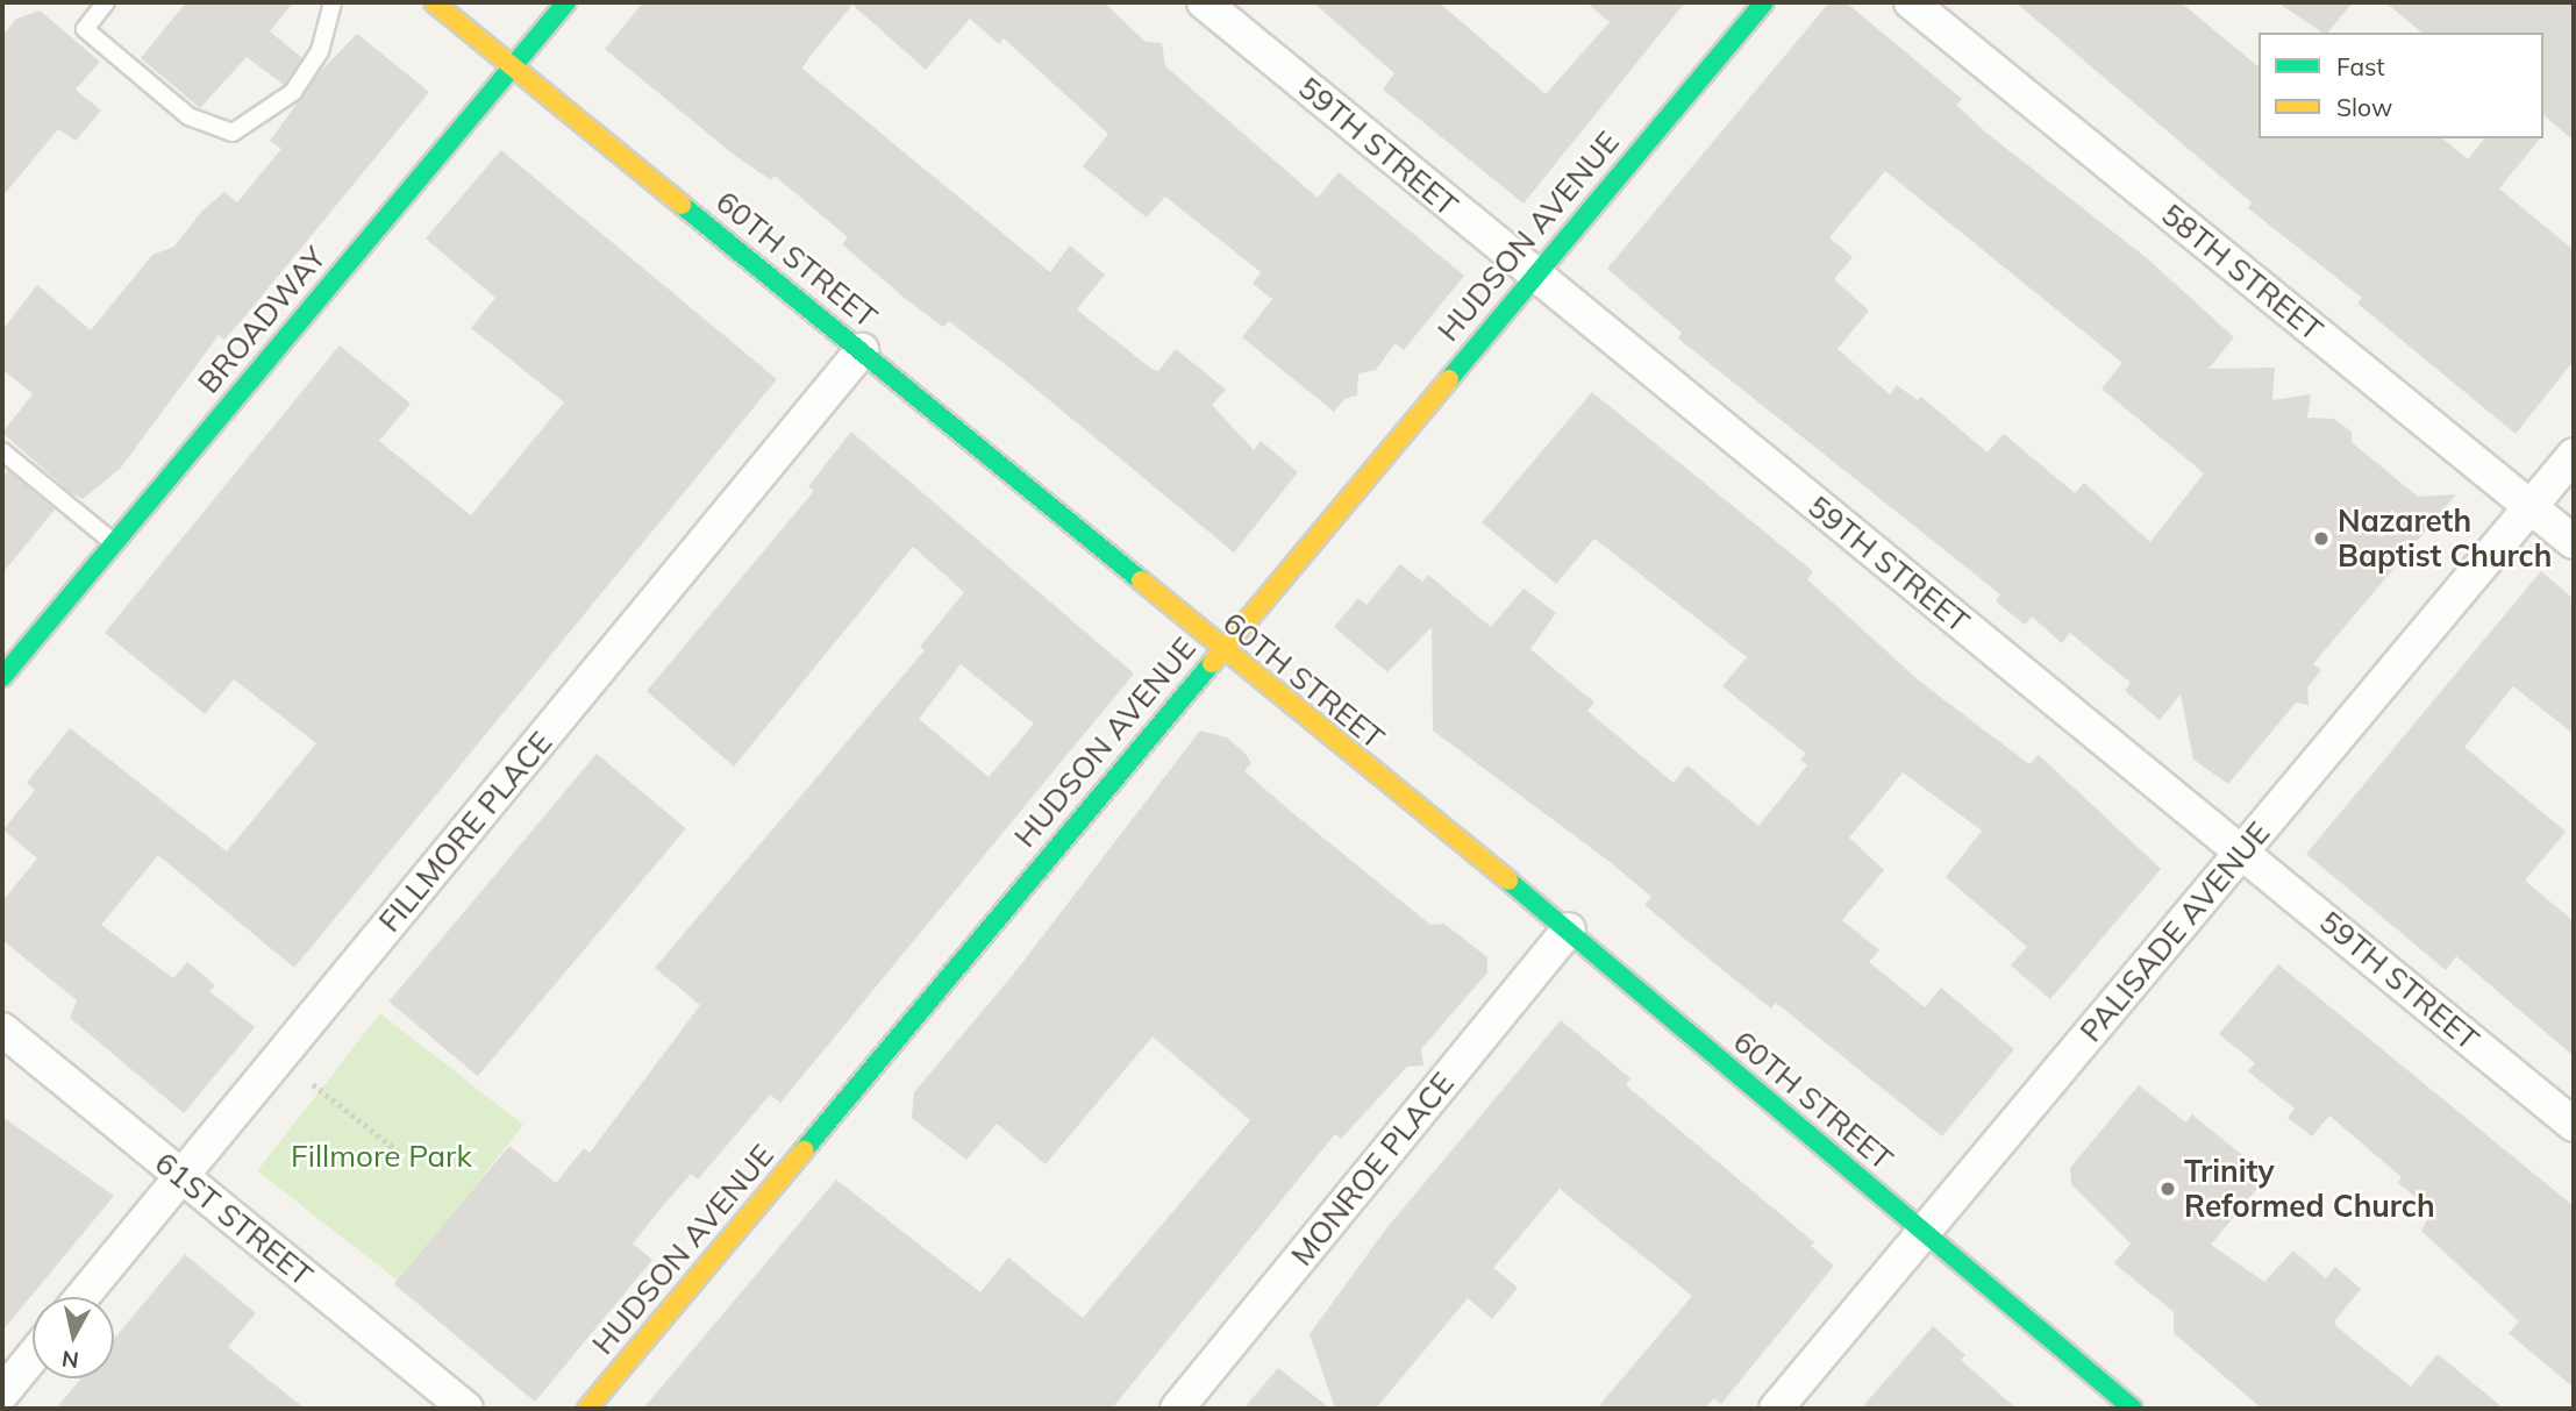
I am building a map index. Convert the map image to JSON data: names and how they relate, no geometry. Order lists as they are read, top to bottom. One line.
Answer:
{"streets":{"street":["59TH STREET","HUDSON AVENUE","60TH STREET","58TH STREET","BROADWAY","FILLMORE PLACE","PALISADE AVENUE","MONROE PLACE","61ST STREET"]},"crossings":[["59TH STREET","HUDSON AVENUE"],["59TH STREET","PALISADE AVENUE"],["HUDSON AVENUE","60TH STREET"],["60TH STREET","BROADWAY"],["60TH STREET","FILLMORE PLACE"],["60TH STREET","PALISADE AVENUE"],["60TH STREET","MONROE PLACE"],["58TH STREET","PALISADE AVENUE"],["FILLMORE PLACE","61ST STREET"]],"parks":["Fillmore Park"],"places":["Nazareth Baptist Church","Trinity Reformed Church"],"legend":["Fast","Slow"],"north":"bottom"}
